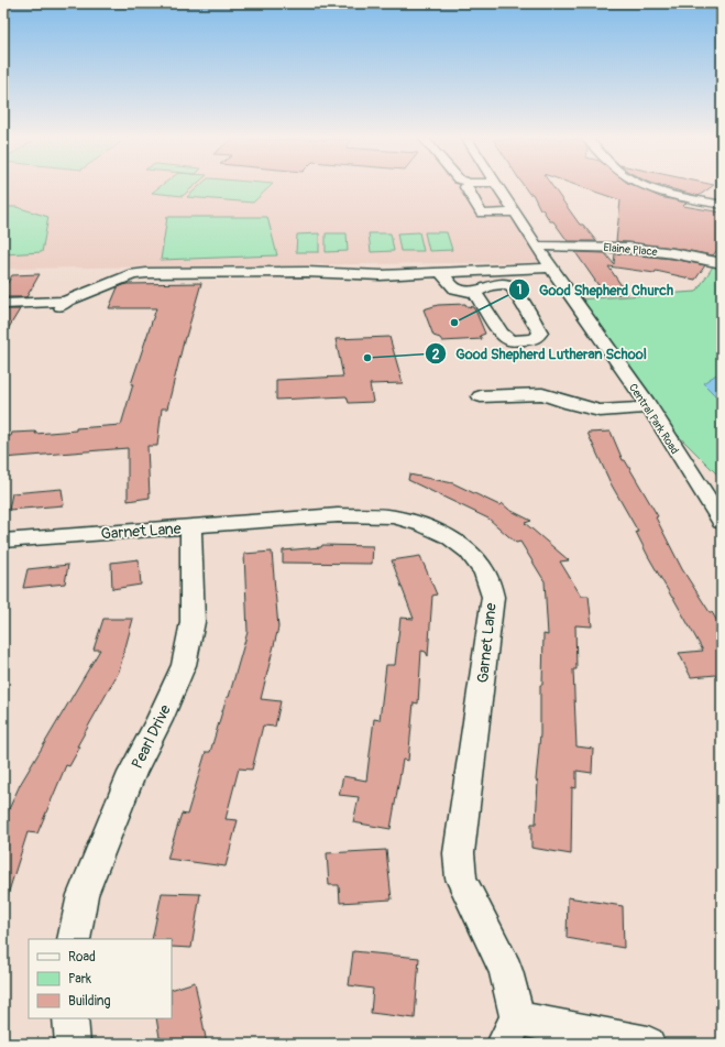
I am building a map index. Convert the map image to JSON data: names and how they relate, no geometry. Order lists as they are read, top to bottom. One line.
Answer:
{"streets":{"street":["Elaine Place","Central Park Road","Garnet Lane","Pearl Drive"]},"crossings":[["Elaine Place","Central Park Road"],["Garnet Lane","Pearl Drive"]],"places":["Good Shepherd Church","Good Shepherd Lutheran School"],"legend":["Road","Park","Building"]}
